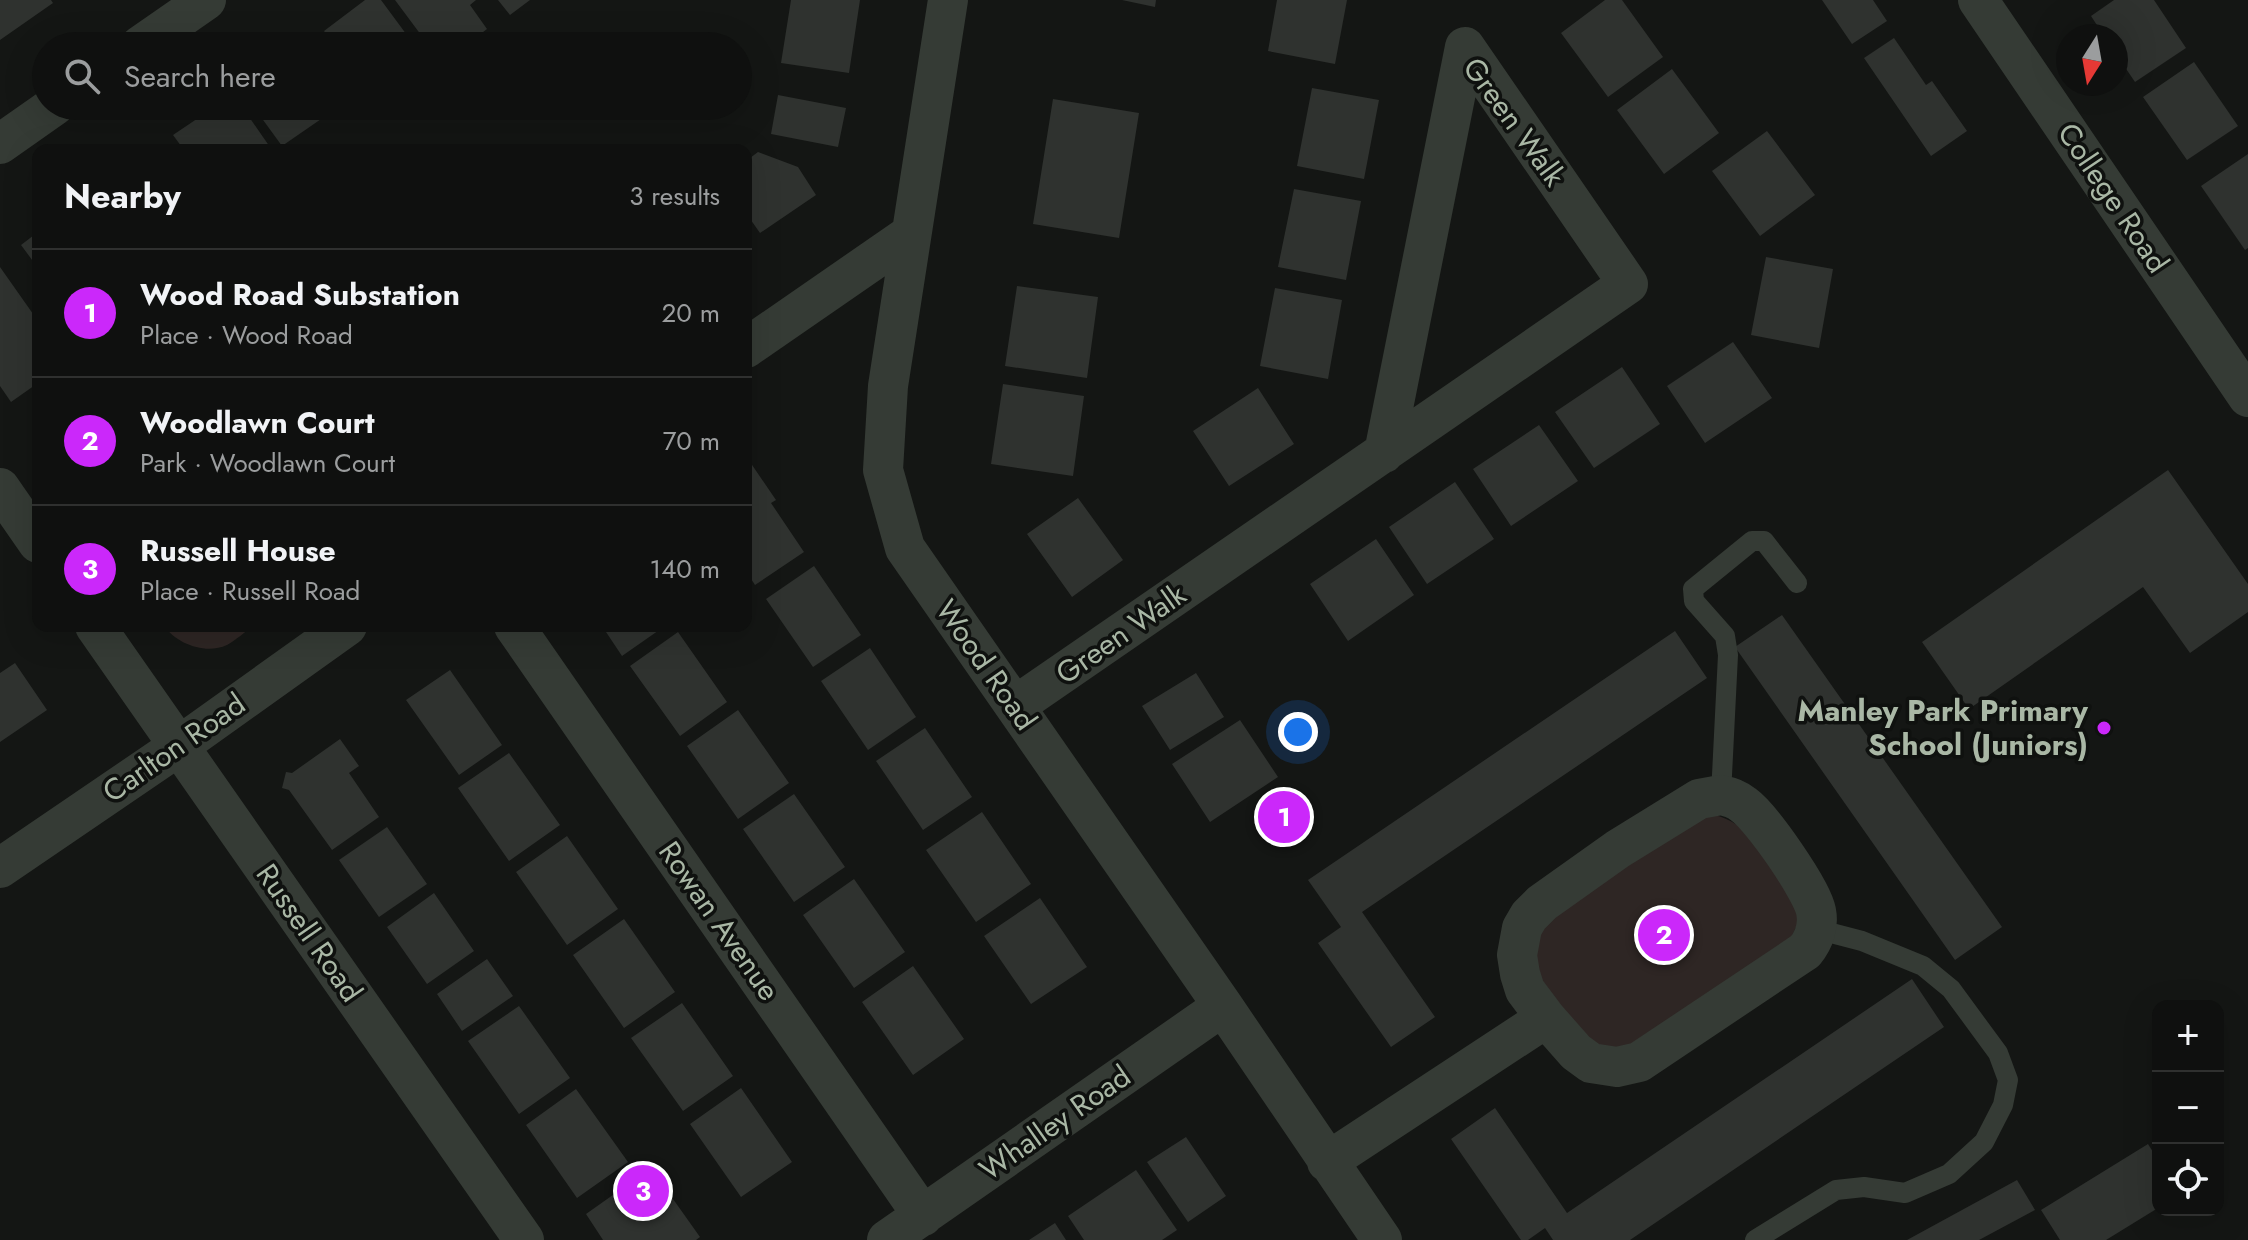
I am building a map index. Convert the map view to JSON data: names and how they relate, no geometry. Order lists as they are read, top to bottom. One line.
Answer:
{"streets":{"street":["Green Walk","College Road","Wood Road","Carlton Road","Rowan Avenue","Russell Road","Whalley Road"]},"crossings":[["Green Walk","Wood Road"],["Wood Road","Whalley Road"],["Carlton Road","Russell Road"],["Rowan Avenue","Whalley Road"]],"places":["Manley Park Primary School (Juniors)"],"north":"bottom","page":{"search":"Search here","heading":["Nearby","3 results"],"list":[{"mark":"1","name":"Wood Road Substation","note":"Place · Wood Road","value":"20 m"},{"mark":"2","name":"Woodlawn Court","note":"Park · Woodlawn Court","value":"70 m"},{"mark":"3","name":"Russell House","note":"Place · Russell Road","value":"140 m"}],"pins":["1","2","3"],"map_buttons":["+","−"]}}
